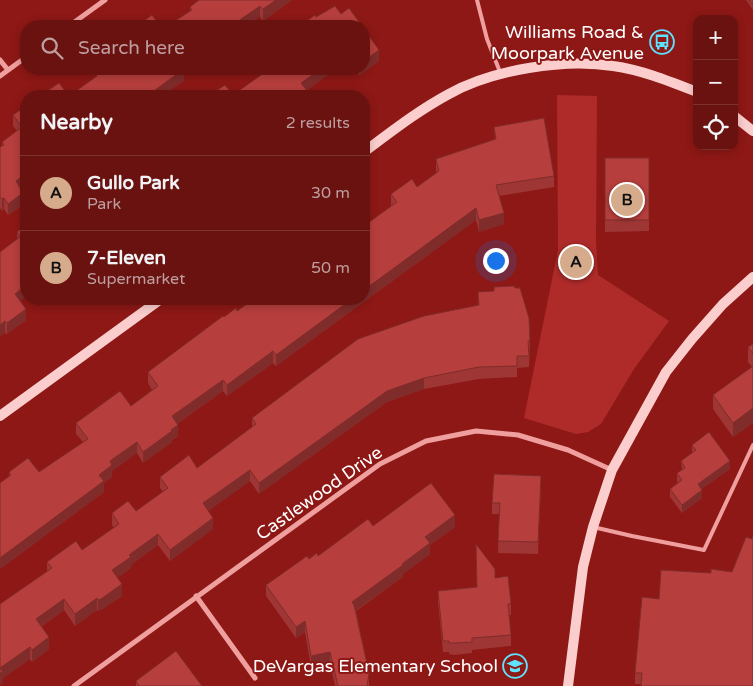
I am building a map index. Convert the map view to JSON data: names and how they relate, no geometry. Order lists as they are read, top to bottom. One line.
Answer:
{"streets":{"street":["Castlewood Drive"]},"places":{"bus stop":["Williams Road & Moorpark Avenue"],"school or university":["DeVargas Elementary School"]},"page":{"map_buttons":["+","−"],"search":"Search here","heading":["Nearby","2 results"],"list":[{"mark":"A","name":"Gullo Park","note":"Park","value":"30 m"},{"mark":"B","name":"7-Eleven","note":"Supermarket","value":"50 m"}],"pins":["B","A"]}}
